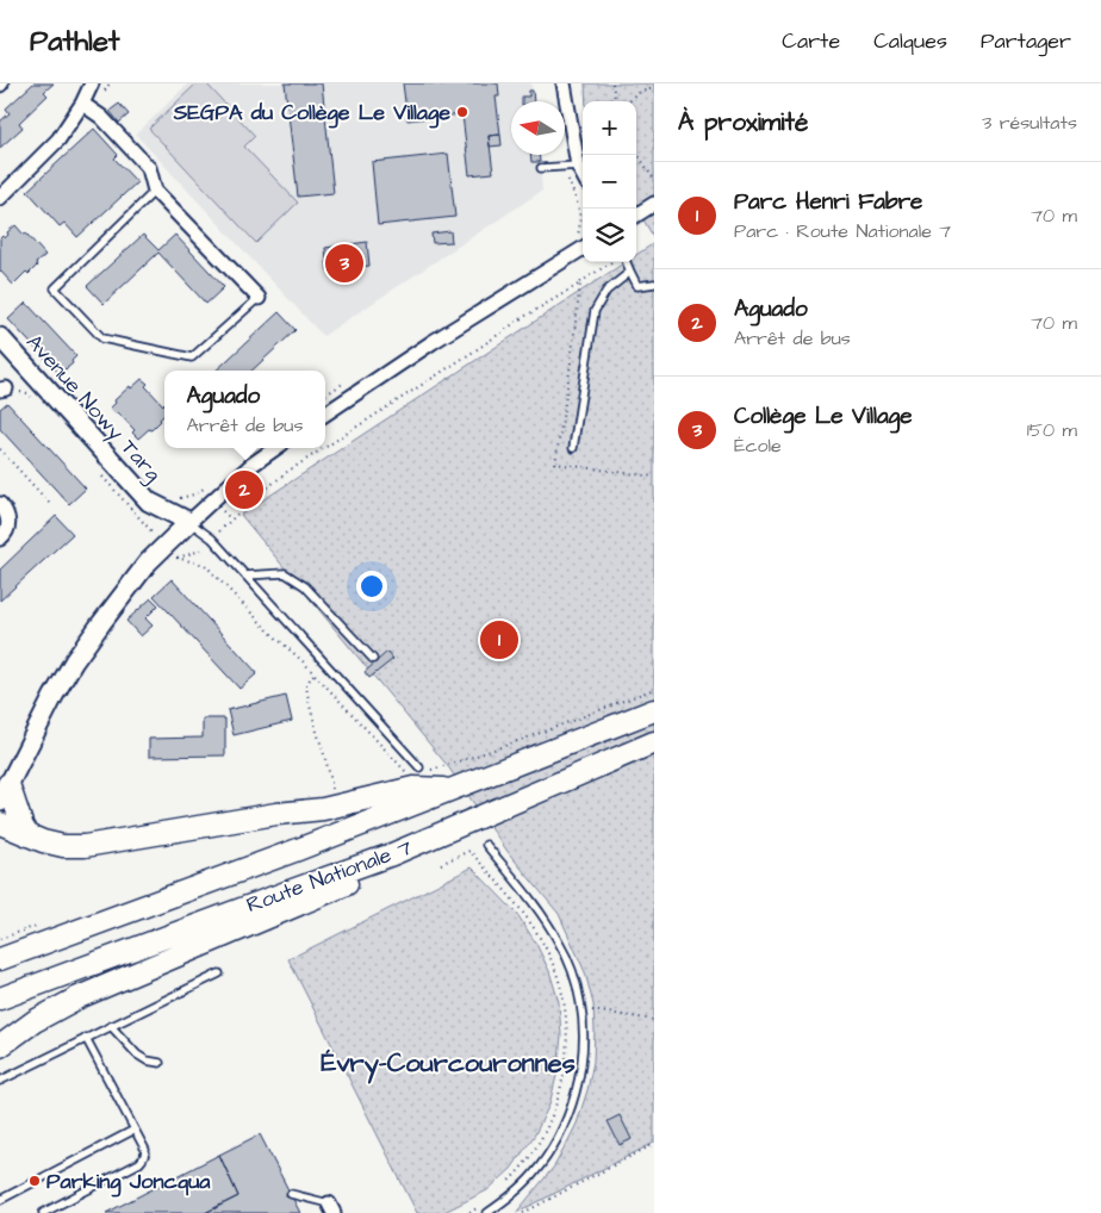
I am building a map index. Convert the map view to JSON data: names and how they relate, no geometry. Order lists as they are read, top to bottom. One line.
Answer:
{"streets":{"main road":["Route Nationale 7"],"street":["Avenue Nowy Targ"]},"districts":["Évry-Courcouronnes"],"places":["SEGPA du Collège Le Village","Parking Joncqua"],"north":"left","page":{"header":"Pathlet","nav":["Carte","Calques","Partager"],"heading":["À proximité","3 résultats"],"map_buttons":["+","−"],"list":[{"mark":"1","name":"Parc Henri Fabre","note":"Parc · Route Nationale 7","value":"70 m"},{"mark":"2","name":"Aguado","note":"Arrêt de bus","value":"70 m"},{"mark":"3","name":"Collège Le Village","note":"École","value":"150 m"}],"pins":["3","2","1"],"popup":["Aguado","Arrêt de bus"]}}
